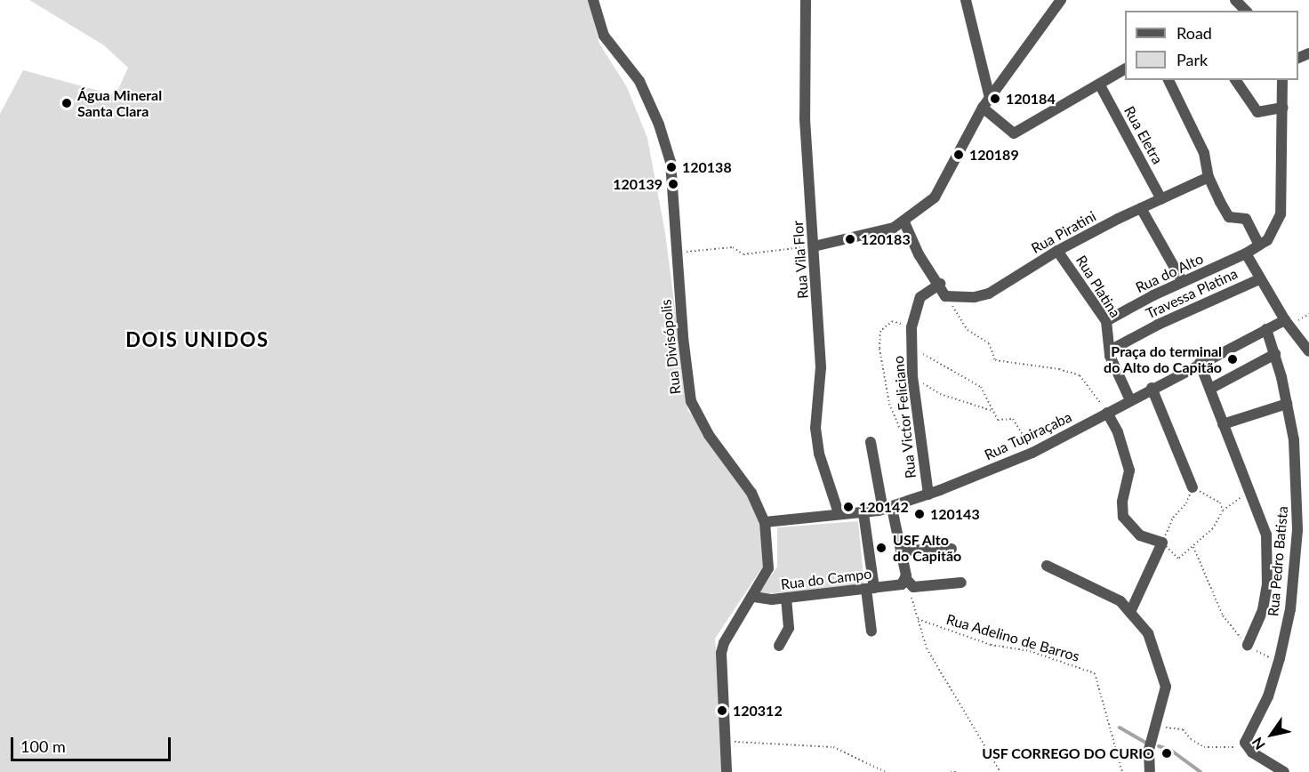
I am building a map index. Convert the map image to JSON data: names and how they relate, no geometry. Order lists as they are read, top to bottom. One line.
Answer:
{"streets":{"street":["Rua Eletra","Rua Piratini","Rua Vila Flor","Rua do Alto","Rua Platina","Travessa Platina","Rua Divisópolis","Rua Victor Feliciano","Rua Tupiraçaba","Rua Pedro Batista","Rua do Campo"],"path":["Rua Adelino de Barros"]},"crossings":[["Rua Eletra","Rua Piratini"],["Rua Piratini","Rua Platina"],["Rua Vila Flor","Rua Tupiraçaba"],["Rua do Alto","Rua Platina"],["Rua Platina","Travessa Platina"],["Rua Platina","Rua Tupiraçaba"],["Rua Divisópolis","Rua Tupiraçaba"],["Rua Divisópolis","Rua do Campo"],["Rua Victor Feliciano","Rua Tupiraçaba"],["Rua Tupiraçaba","Rua Pedro Batista"]],"districts":["DOIS UNIDOS"],"places":["120184","Água Mineral Santa Clara","120189","120138","120139","120183","Praça do terminal do Alto do Capitão","120142","120143","USF Alto do Capitão","120312","USF CORREGO DO CURIO"],"legend":["Road","Park"],"scale_bar":"100 m","north":"bottom left"}
